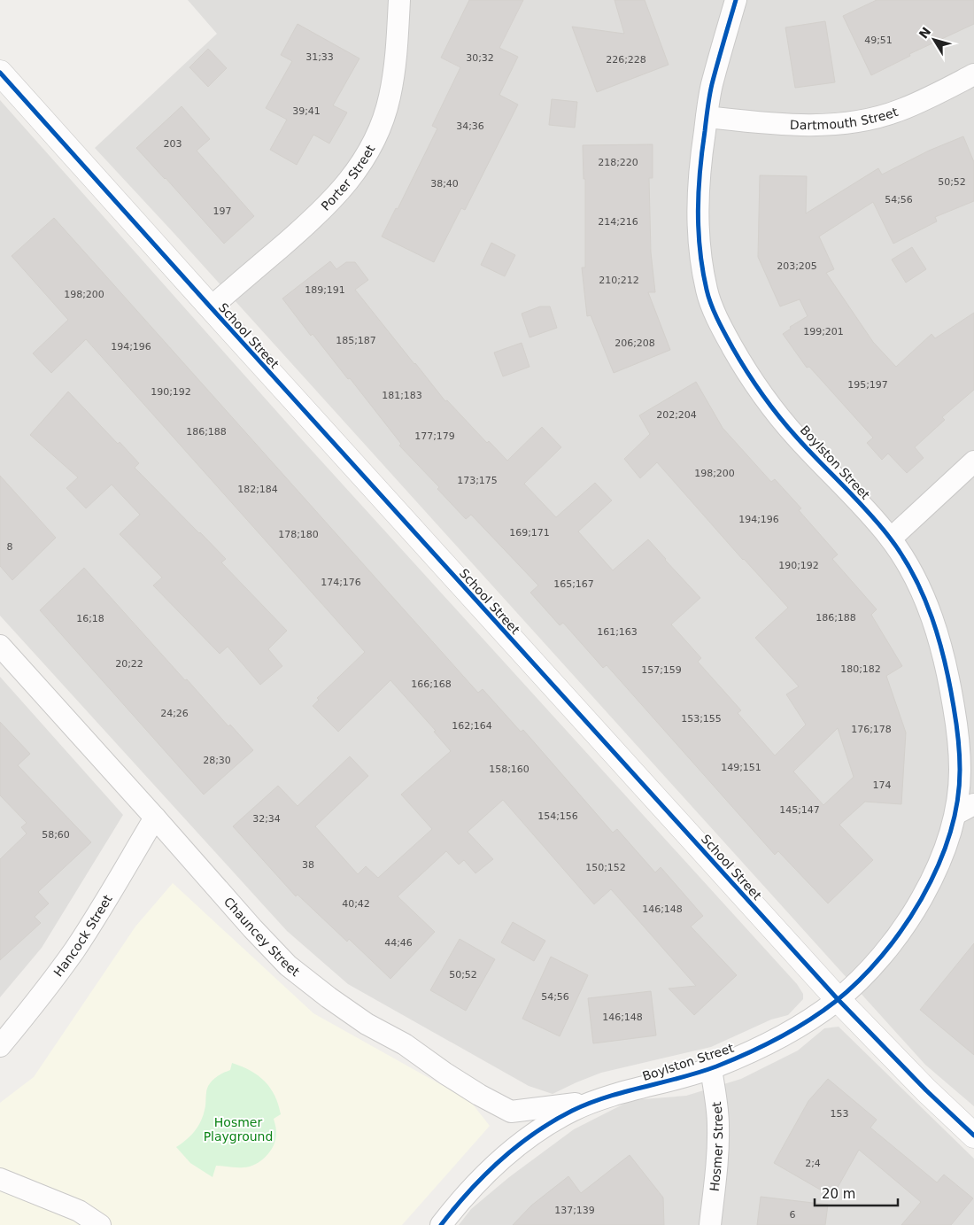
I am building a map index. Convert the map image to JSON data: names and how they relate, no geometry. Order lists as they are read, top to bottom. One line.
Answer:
{"streets":{"street":["Dartmouth Street","Porter Street","School Street","Boylston Street","Hancock Street","Chauncey Street","Hosmer Street"]},"crossings":[["Dartmouth Street","Boylston Street"],["Porter Street","School Street"],["School Street","Boylston Street"],["Boylston Street","Chauncey Street"],["Boylston Street","Hosmer Street"],["Hancock Street","Chauncey Street"]],"parks":["Hosmer Playground"],"house_numbers":["49;51","31;33","30;32","226;228","39;41","34;36","203","218;220","50;52","38;40","54;56","197","214;216","203;205","210;212","189;191","198;200","199;201","185;187","206;208","194;196","195;197","190;192","181;183","202;204","186;188","177;179","198;200","173;175","182;184","194;196","169;171","178;180","8","190;192","174;176","165;167","186;188","16;18","161;163","20;22","180;182","157;159","166;168","24;26","153;155","162;164","176;178","28;30","149;151","158;160","174","145;147","154;156","32;34","58;60","38","150;152","40;42","146;148","44;46","50;52","54;56","146;148","153","2;4","137;139","6"],"scale_bar":"20 m","north":"top left"}
